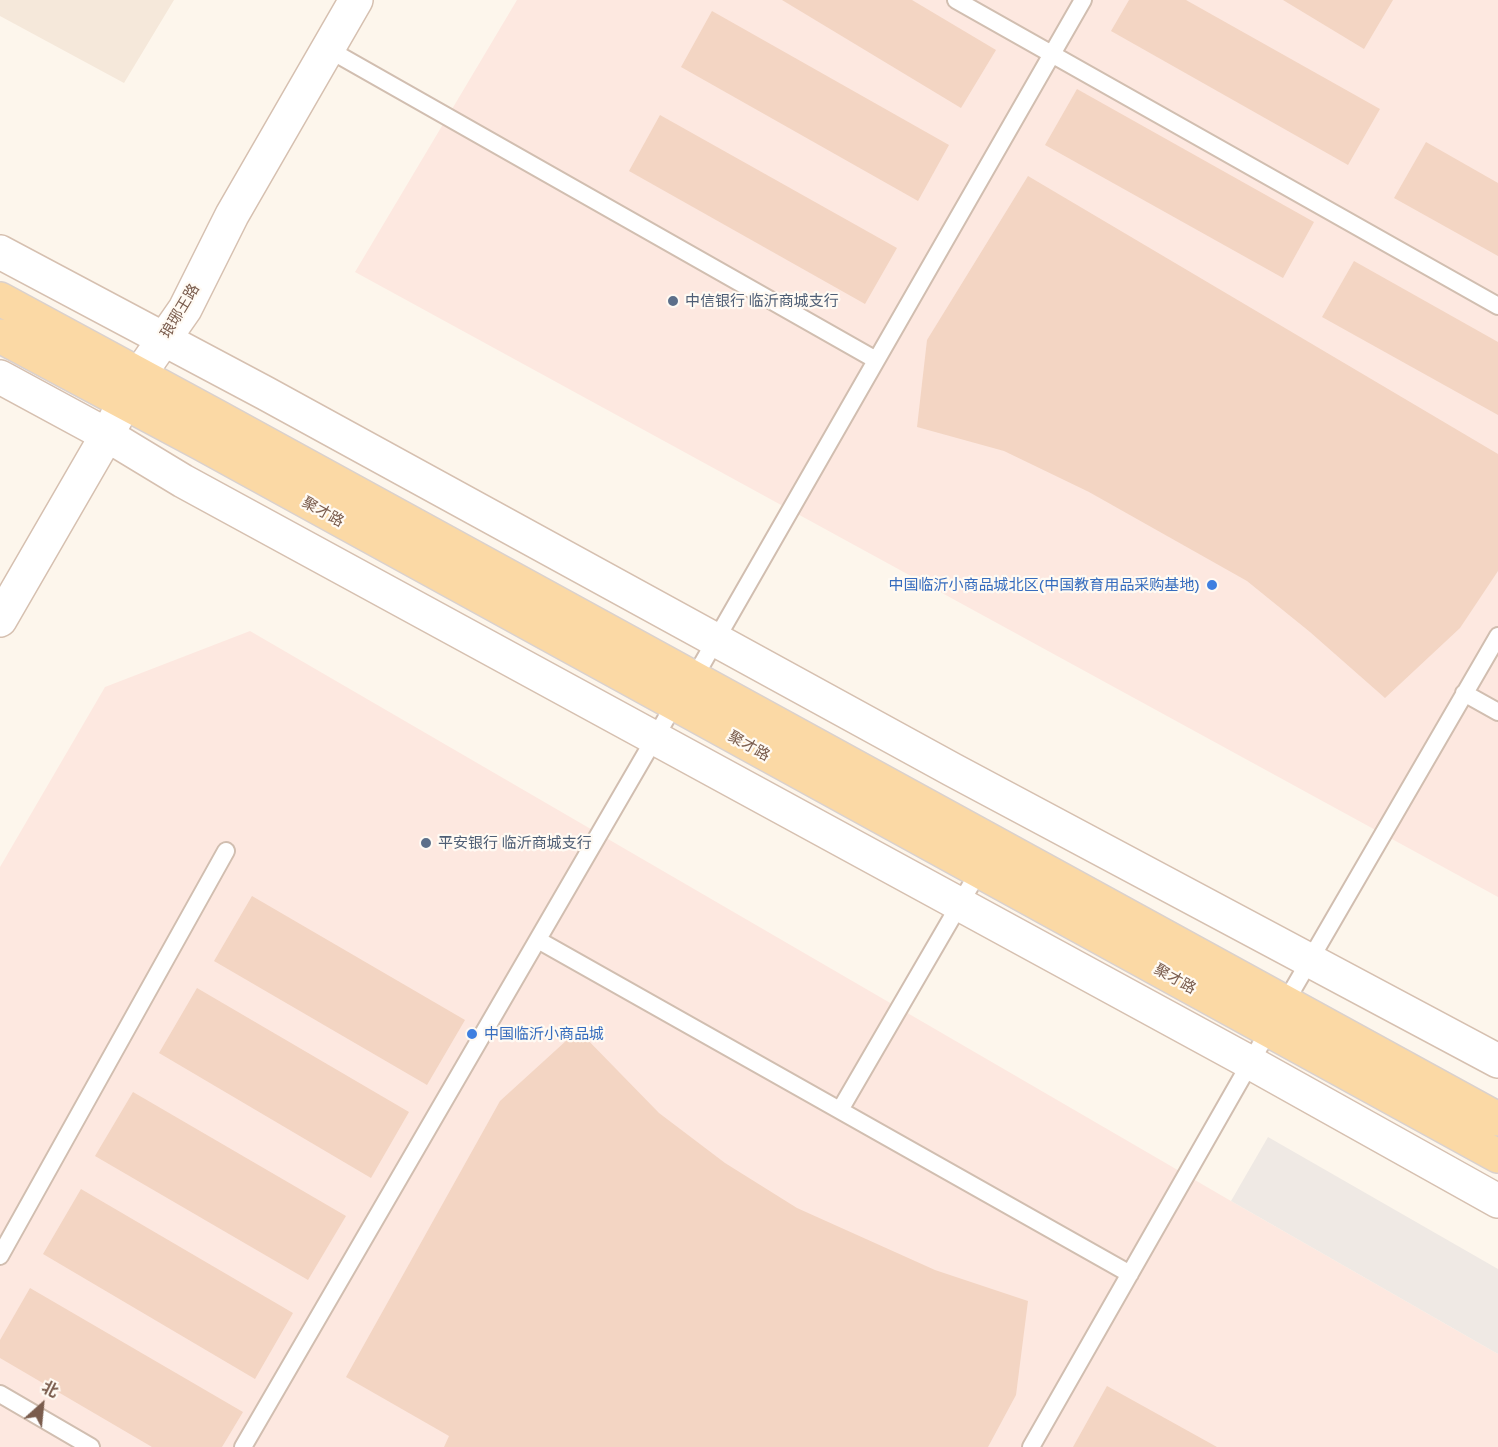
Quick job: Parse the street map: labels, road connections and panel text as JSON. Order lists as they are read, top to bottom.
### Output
{
  "streets": {
    "main road": ["聚才路"],
    "street": ["琅琊王路"]
  },
  "crossings": [
    ["琅琊王路", "聚才路"]
  ],
  "places": [
    "中信银行 临沂商城支行",
    "中国临沂小商品城北区(中国教育用品采购基地)",
    "平安银行 临沂商城支行",
    "中国临沂小商品城"
  ],
  "north": "top right"
}
